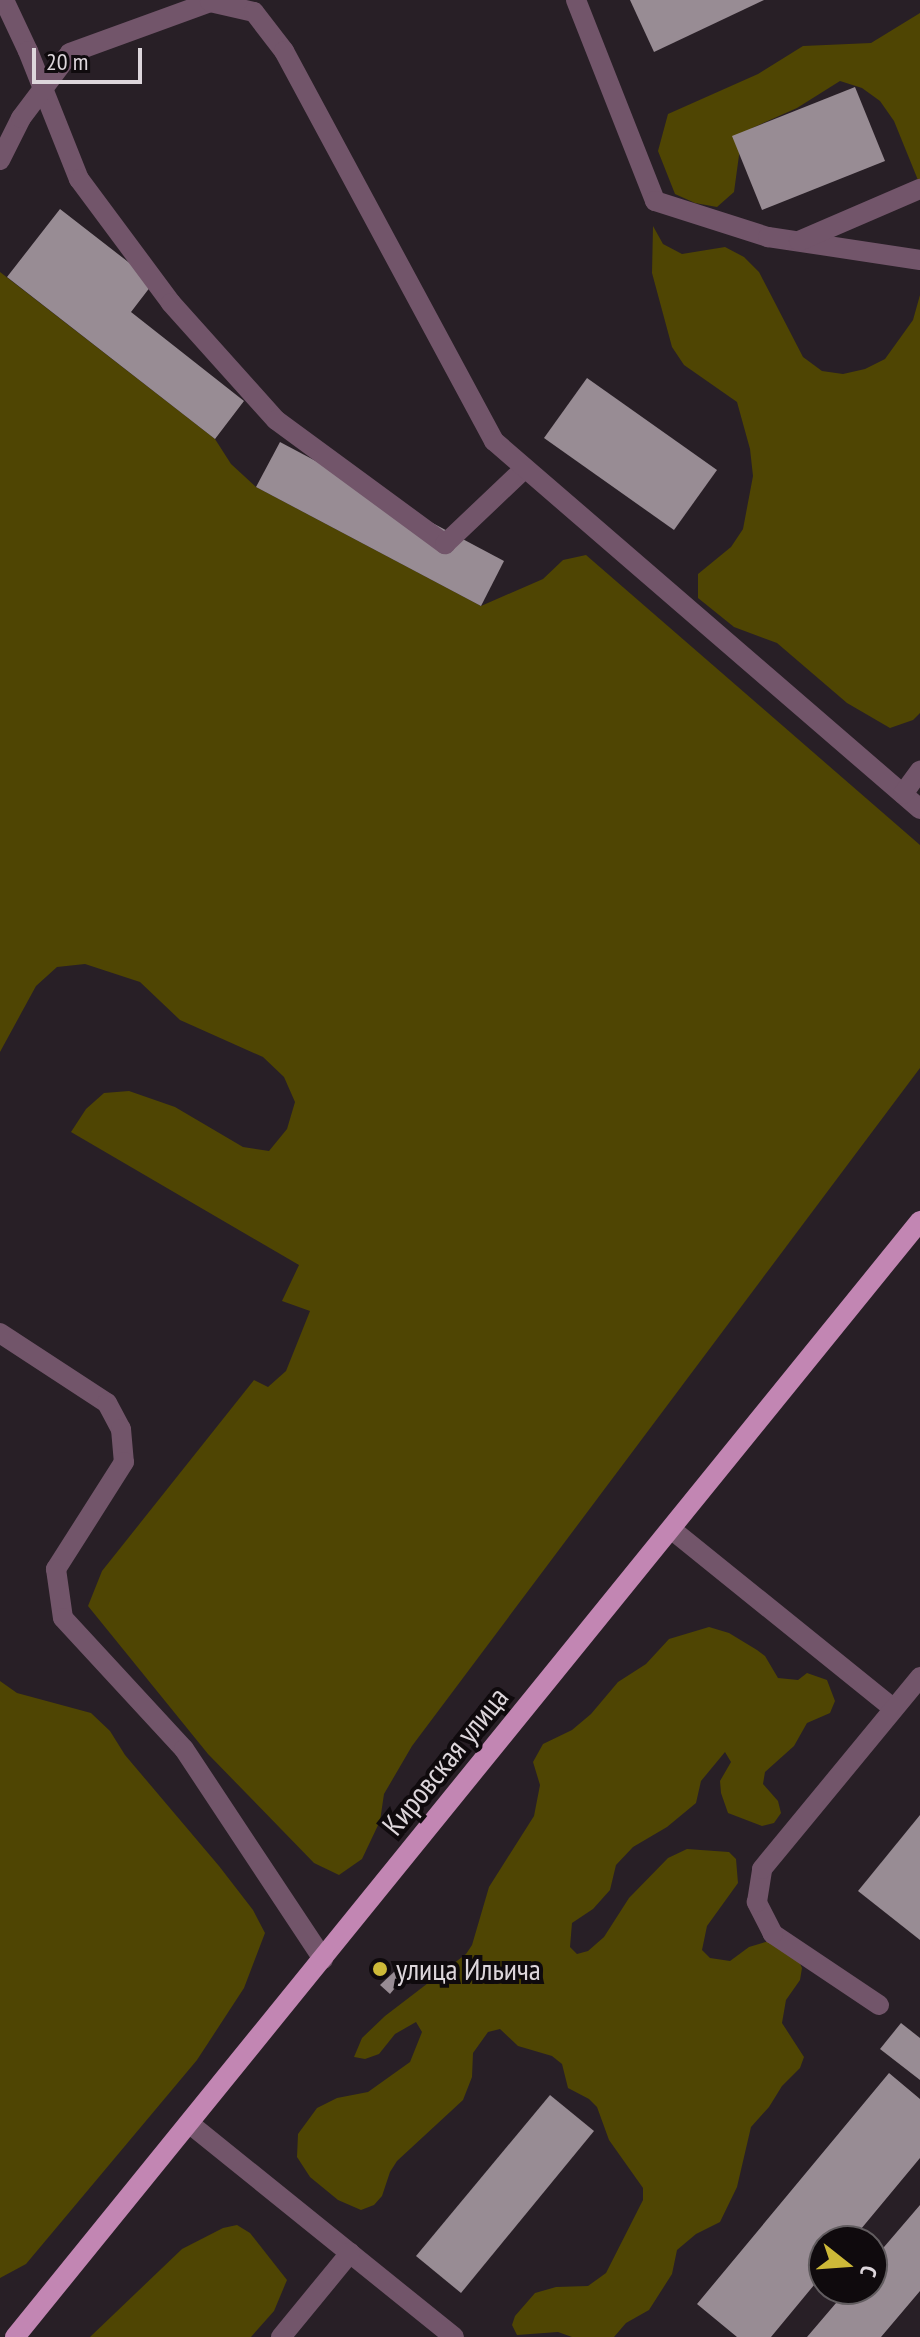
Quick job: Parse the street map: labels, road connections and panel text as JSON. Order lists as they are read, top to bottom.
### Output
{
  "streets": {
    "main road": ["Кировская улица"]
  },
  "places": ["улица Ильича"],
  "scale_bar": "20 m",
  "north": "right"
}
